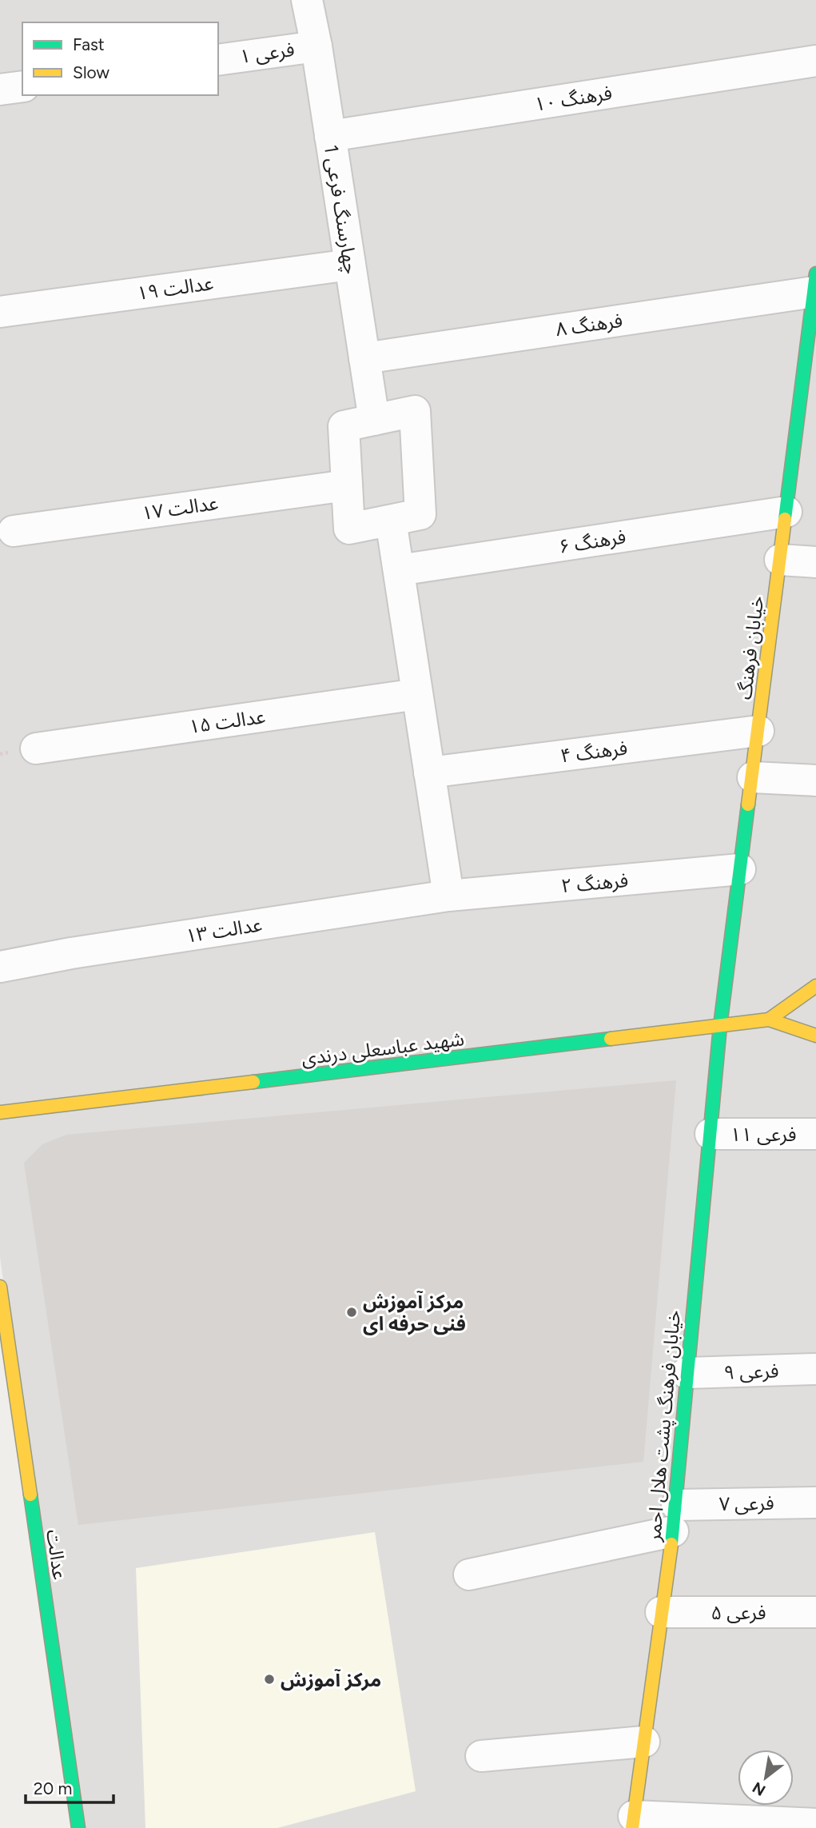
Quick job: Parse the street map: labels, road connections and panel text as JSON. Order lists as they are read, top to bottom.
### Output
{
  "streets": {
    "street": [
      "فرعی ۱",
      "فرهنگ ۱۰",
      "چهارسنگ فرعی 1",
      "عدالت ۱۹",
      "فرهنگ ۸",
      "عدالت ۱۷",
      "فرهنگ ۶",
      "خیابان فرهنگ",
      "عدالت ۱۵",
      "فرهنگ ۴",
      "فرهنگ ۲",
      "عدالت ۱۳",
      "شهید عباسعلی درندی",
      "فرعی ۱۱",
      "فرعی ۹",
      "خیابان فرهنگ پشت هلال احمر",
      "فرعی ۷",
      "عدالت",
      "فرعی ۵"
    ]
  },
  "crossings": [
    ["فرعی ۱", "چهارسنگ فرعی 1"],
    ["فرهنگ ۱۰", "چهارسنگ فرعی 1"],
    ["چهارسنگ فرعی 1", "عدالت ۱۹"],
    ["چهارسنگ فرعی 1", "فرهنگ ۸"],
    ["فرهنگ ۸", "خیابان فرهنگ"],
    ["فرهنگ ۶", "خیابان فرهنگ"],
    ["خیابان فرهنگ", "فرهنگ ۴"],
    ["خیابان فرهنگ", "فرهنگ ۲"],
    ["خیابان فرهنگ", "شهید عباسعلی درندی"],
    ["خیابان فرهنگ", "خیابان فرهنگ پشت هلال احمر"],
    ["فرهنگ ۲", "عدالت ۱۳"],
    ["شهید عباسعلی درندی", "خیابان فرهنگ پشت هلال احمر"],
    ["فرعی ۱۱", "خیابان فرهنگ پشت هلال احمر"],
    ["فرعی ۹", "خیابان فرهنگ پشت هلال احمر"],
    ["خیابان فرهنگ پشت هلال احمر", "فرعی ۷"],
    ["خیابان فرهنگ پشت هلال احمر", "فرعی ۵"]
  ],
  "places": ["مرکز آموزش فنی حرفه ای", "مرکز آموزش"],
  "legend": ["Fast", "Slow"],
  "scale_bar": "20 m",
  "north": "bottom left"
}
